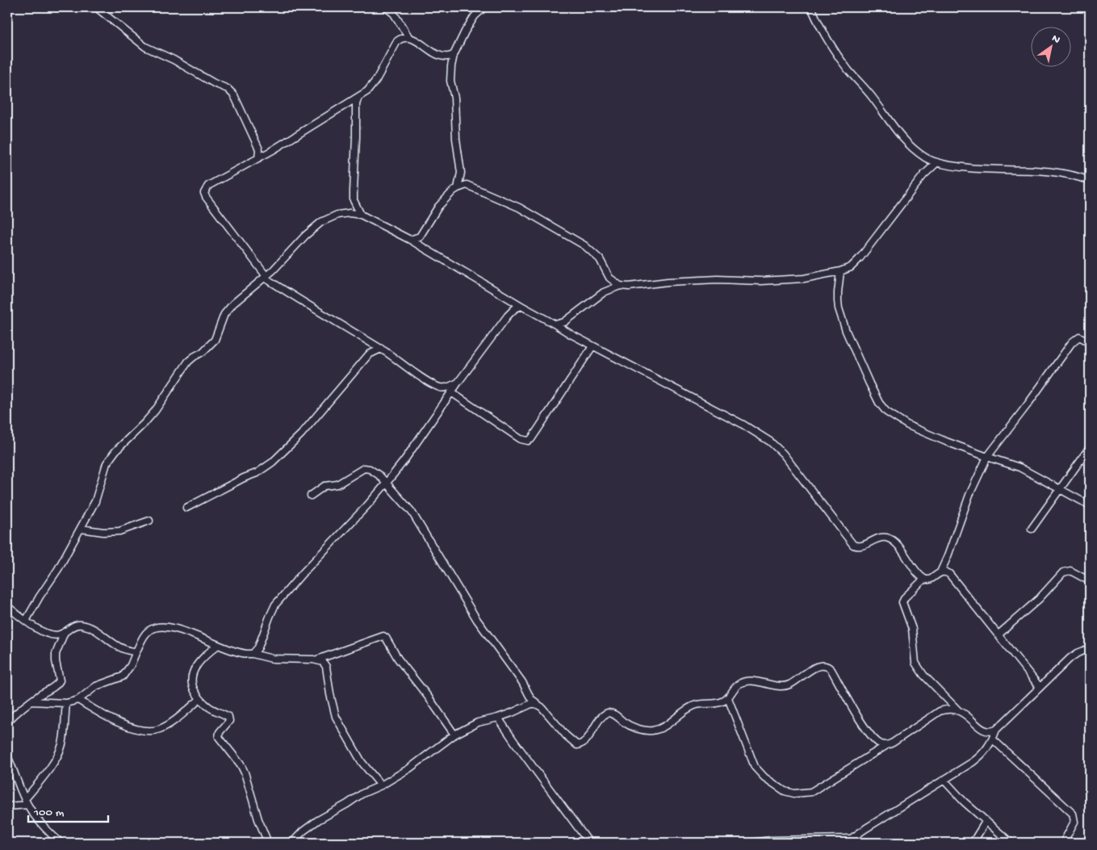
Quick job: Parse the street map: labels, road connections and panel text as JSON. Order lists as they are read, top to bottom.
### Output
{
  "scale_bar": "100 m",
  "north": "top right"
}
